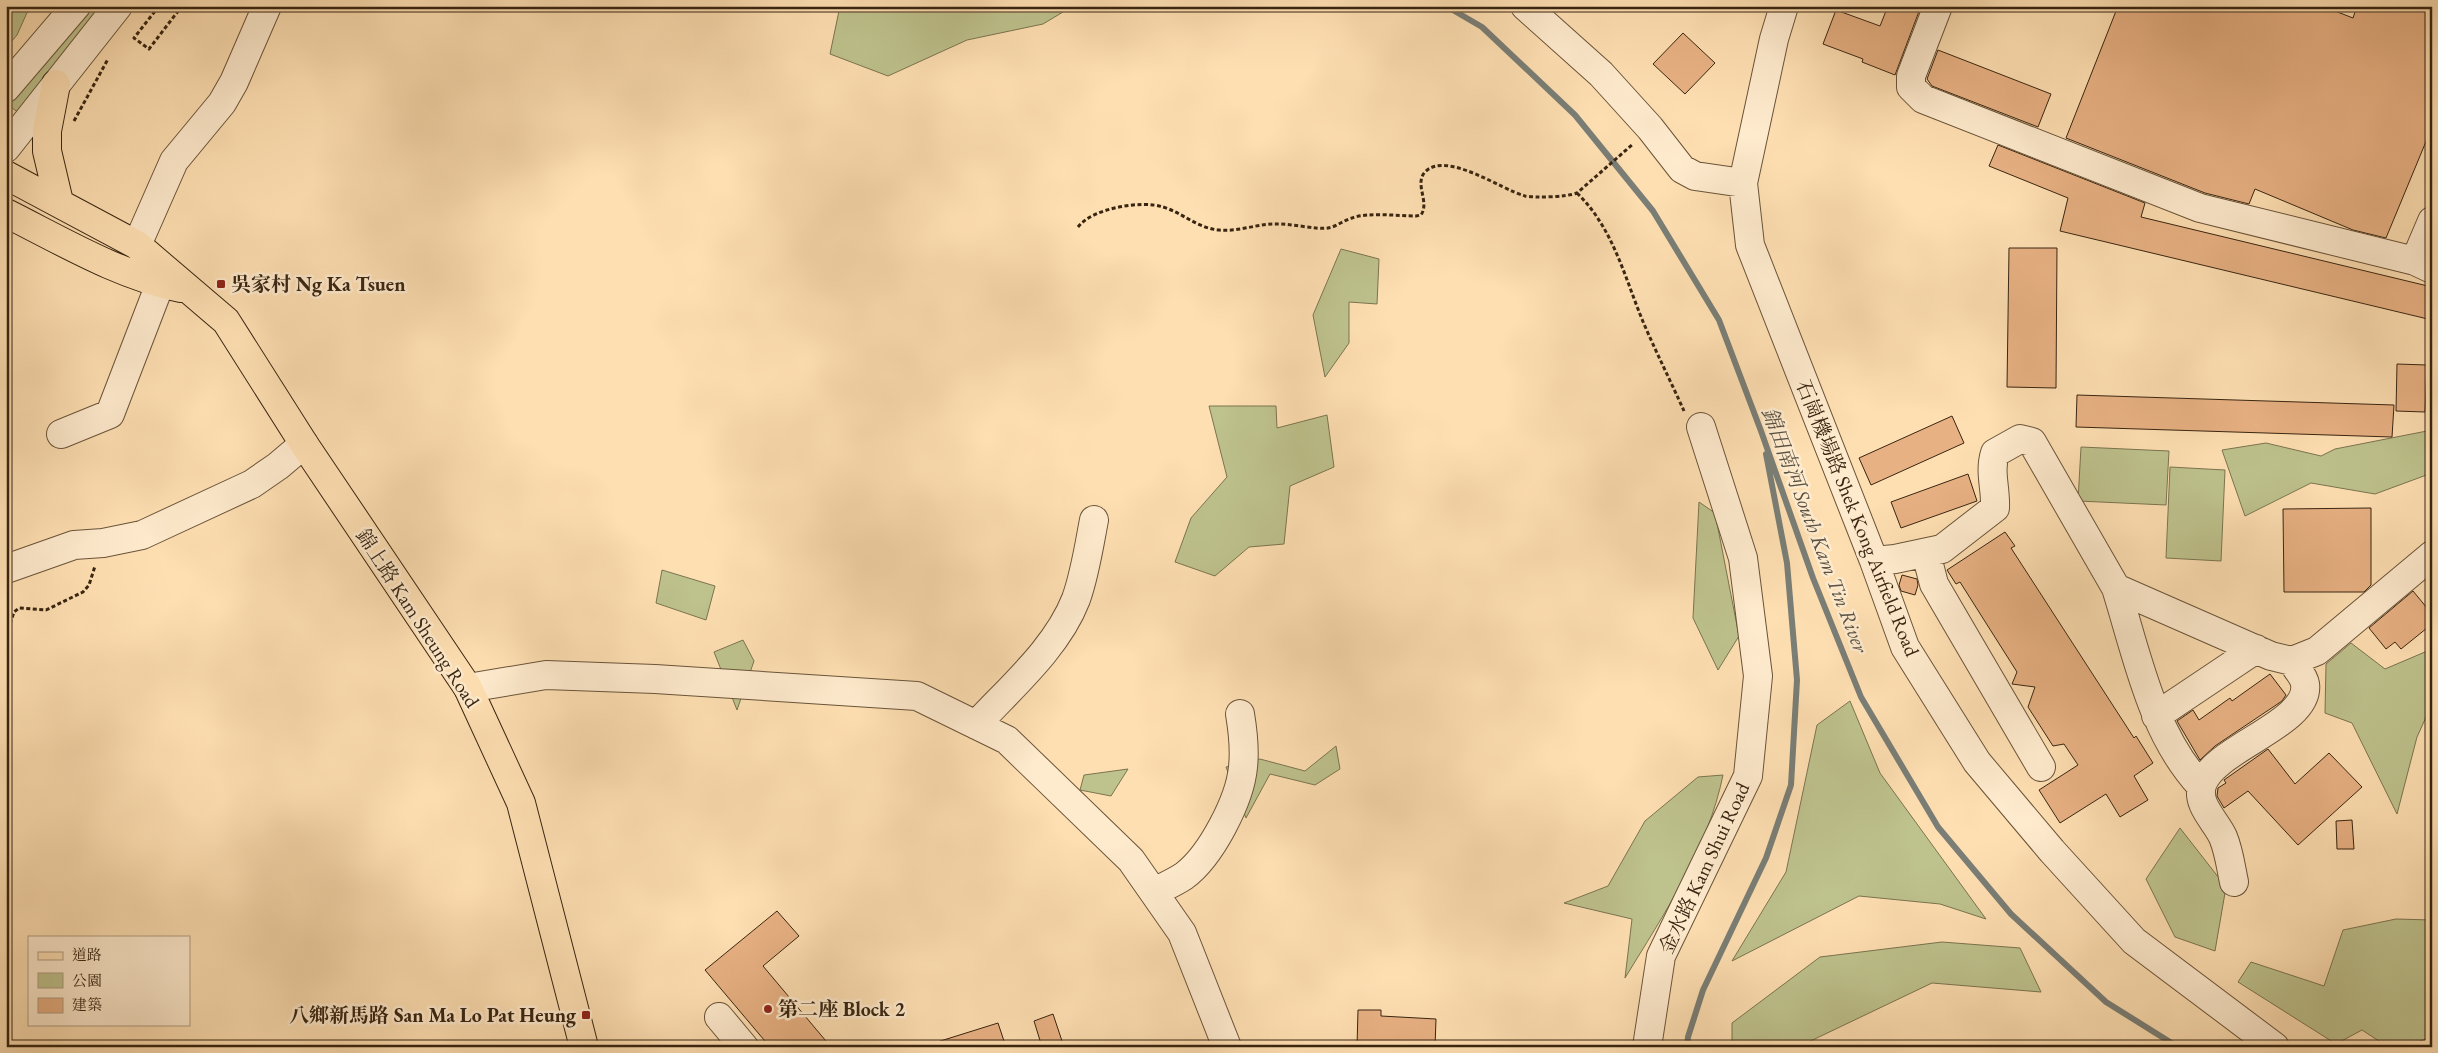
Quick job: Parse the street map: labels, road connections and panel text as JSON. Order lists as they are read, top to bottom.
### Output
{
  "streets": {
    "main road": ["錦上路 Kam Sheung Road"],
    "street": ["石崗機場路 Shek Kong Airfield Road", "金水路 Kam Shui Road"]
  },
  "water": ["錦田南河 South Kam Tin River"],
  "places": {
    "transit": ["吳家村 Ng Ka Tsuen", "八鄉新馬路 San Ma Lo Pat Heung"],
    "other": ["第二座 Block 2"]
  },
  "legend": ["道路", "公園", "建築"]
}
